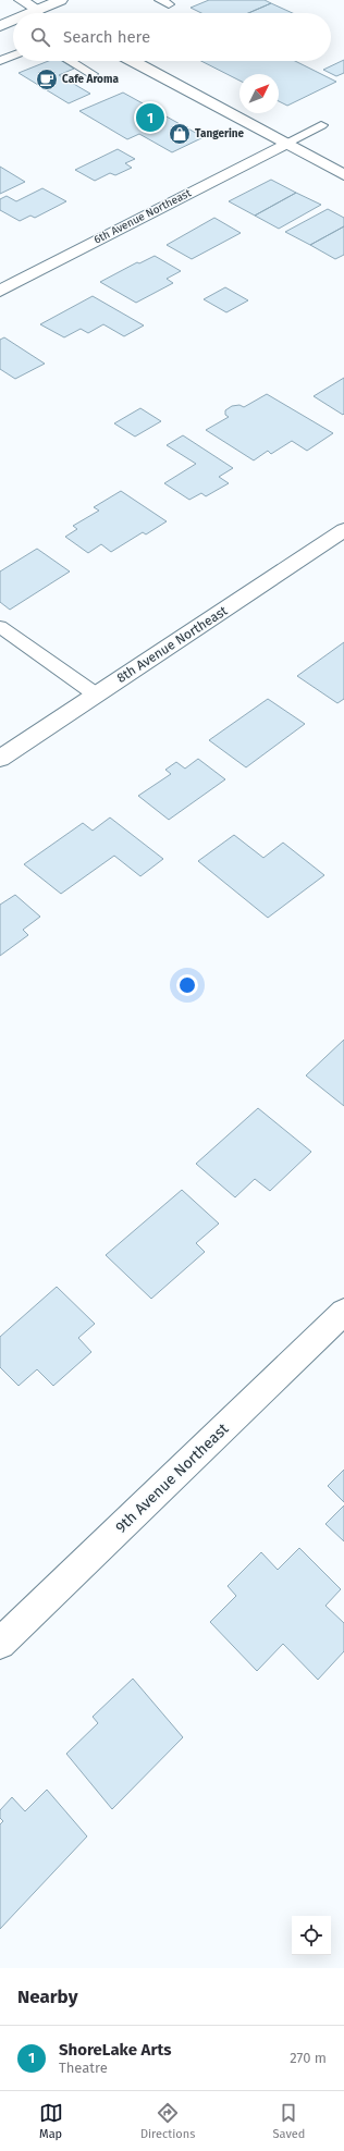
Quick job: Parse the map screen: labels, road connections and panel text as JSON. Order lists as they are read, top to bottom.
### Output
{
  "streets": {
    "street": ["6th Avenue Northeast", "8th Avenue Northeast", "9th Avenue Northeast"]
  },
  "places": {
    "cafe": ["Cafe Aroma"],
    "shop": ["Tangerine"]
  },
  "north": "top right",
  "page": {
    "search": "Search here",
    "pins": "1",
    "heading": "Nearby",
    "list": [
      {
        "mark": "1",
        "name": "ShoreLake Arts",
        "note": "Theatre",
        "value": "270 m"
      }
    ],
    "nav": ["Map", "Directions", "Saved"]
  }
}
